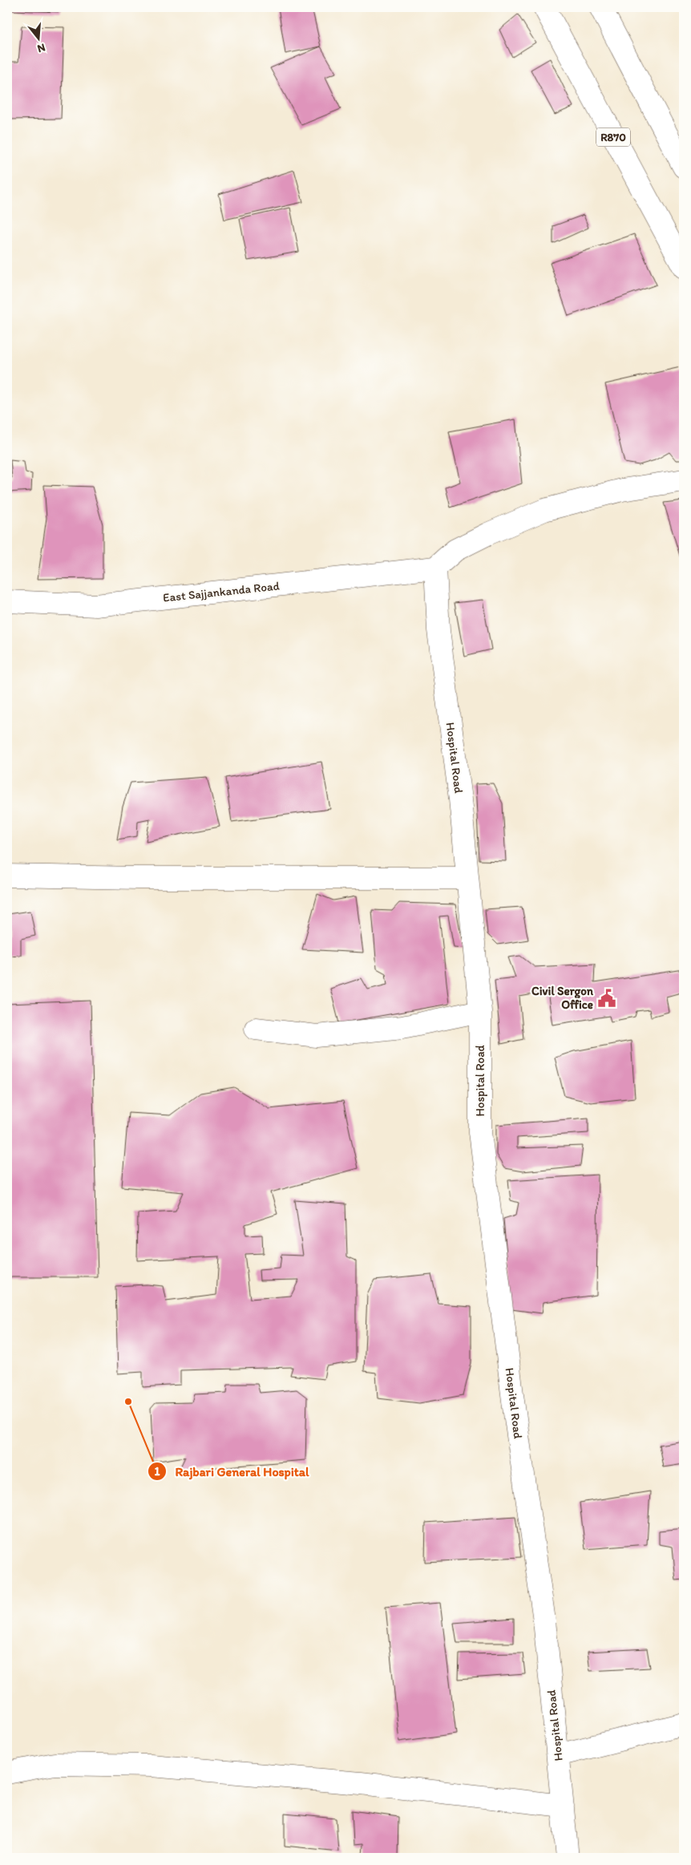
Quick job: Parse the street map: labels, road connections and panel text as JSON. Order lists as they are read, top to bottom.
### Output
{
  "streets": {
    "street": ["R870", "East Sajjankanda Road", "Hospital Road"]
  },
  "crossings": [
    ["East Sajjankanda Road", "Hospital Road"]
  ],
  "places": {
    "public building": ["Civil Sergon Office"],
    "other": ["Rajbari General Hospital"]
  },
  "north": "bottom"
}
